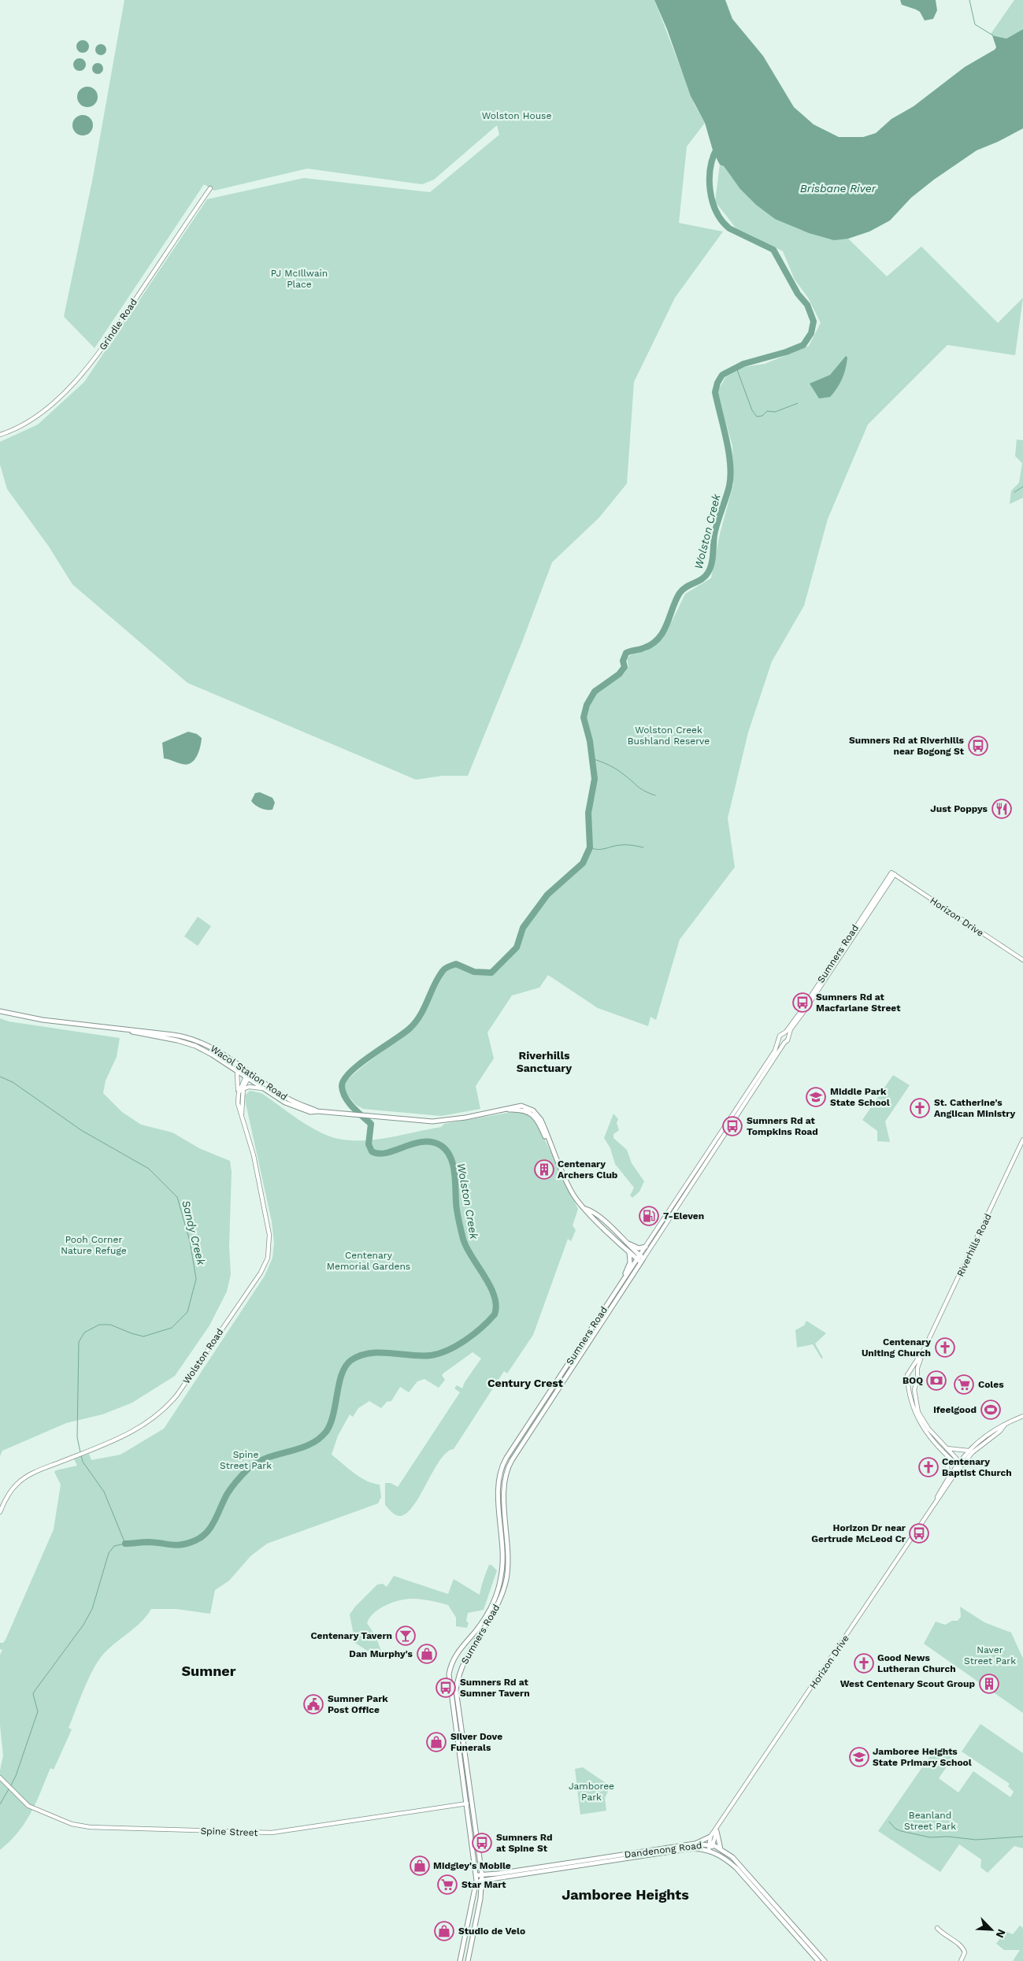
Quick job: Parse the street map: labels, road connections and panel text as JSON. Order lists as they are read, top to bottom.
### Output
{
  "streets": {
    "main road": [
      "Sumners Road",
      "Wacol Station Road",
      "Spine Street",
      "Dandenong Road"
    ],
    "street": [
      "Grindle Road",
      "Horizon Drive",
      "Riverhills Road",
      "Wolston Road"
    ]
  },
  "crossings": [
    ["Horizon Drive", "Sumners Road"],
    ["Horizon Drive", "Dandenong Road"],
    ["Sumners Road", "Wacol Station Road"],
    ["Sumners Road", "Spine Street"],
    ["Sumners Road", "Dandenong Road"],
    ["Wacol Station Road", "Wolston Road"]
  ],
  "districts": [
    "Riverhills Sanctuary",
    "Century Crest",
    "Sumner",
    "Jamboree Heights"
  ],
  "water": ["Brisbane River", "Wolston Creek", "Sandy Creek"],
  "parks": [
    "Wolston House",
    "PJ McIllwain Place",
    "Wolston Creek Bushland Reserve",
    "Pooh Corner Nature Refuge",
    "Centenary Memorial Gardens",
    "Spine Street Park",
    "Naver Street Park",
    "Jamboree Park",
    "Beanland Street Park"
  ],
  "places": {
    "bus stop": [
      "Sumners Rd at Riverhills near Bogong St",
      "Sumners Rd at Macfarlane Street",
      "Sumners Rd at Tompkins Road",
      "Horizon Dr near Gertrude McLeod Cr",
      "Sumners Rd at Sumner Tavern",
      "Sumners Rd at Spine St"
    ],
    "restaurant": ["Just Poppys"],
    "school or university": ["Middle Park State School", "Jamboree Heights State Primary School"],
    "church": [
      "St. Catherine's Anglican Ministry",
      "Centenary Uniting Church",
      "Centenary Baptist Church",
      "Good News Lutheran Church"
    ],
    "building": ["Centenary Archers Club", "West Centenary Scout Group"],
    "fuel station": ["7-Eleven"],
    "bank": ["BOQ"],
    "supermarket": ["Coles", "Star Mart"],
    "sports": ["ifeelgood"],
    "bar": ["Centenary Tavern"],
    "shop": [
      "Dan Murphy's",
      "Silver Dove Funerals",
      "Midgley's Mobile",
      "Studio de Velo"
    ],
    "public building": ["Sumner Park Post Office"]
  },
  "north": "bottom right"
}
